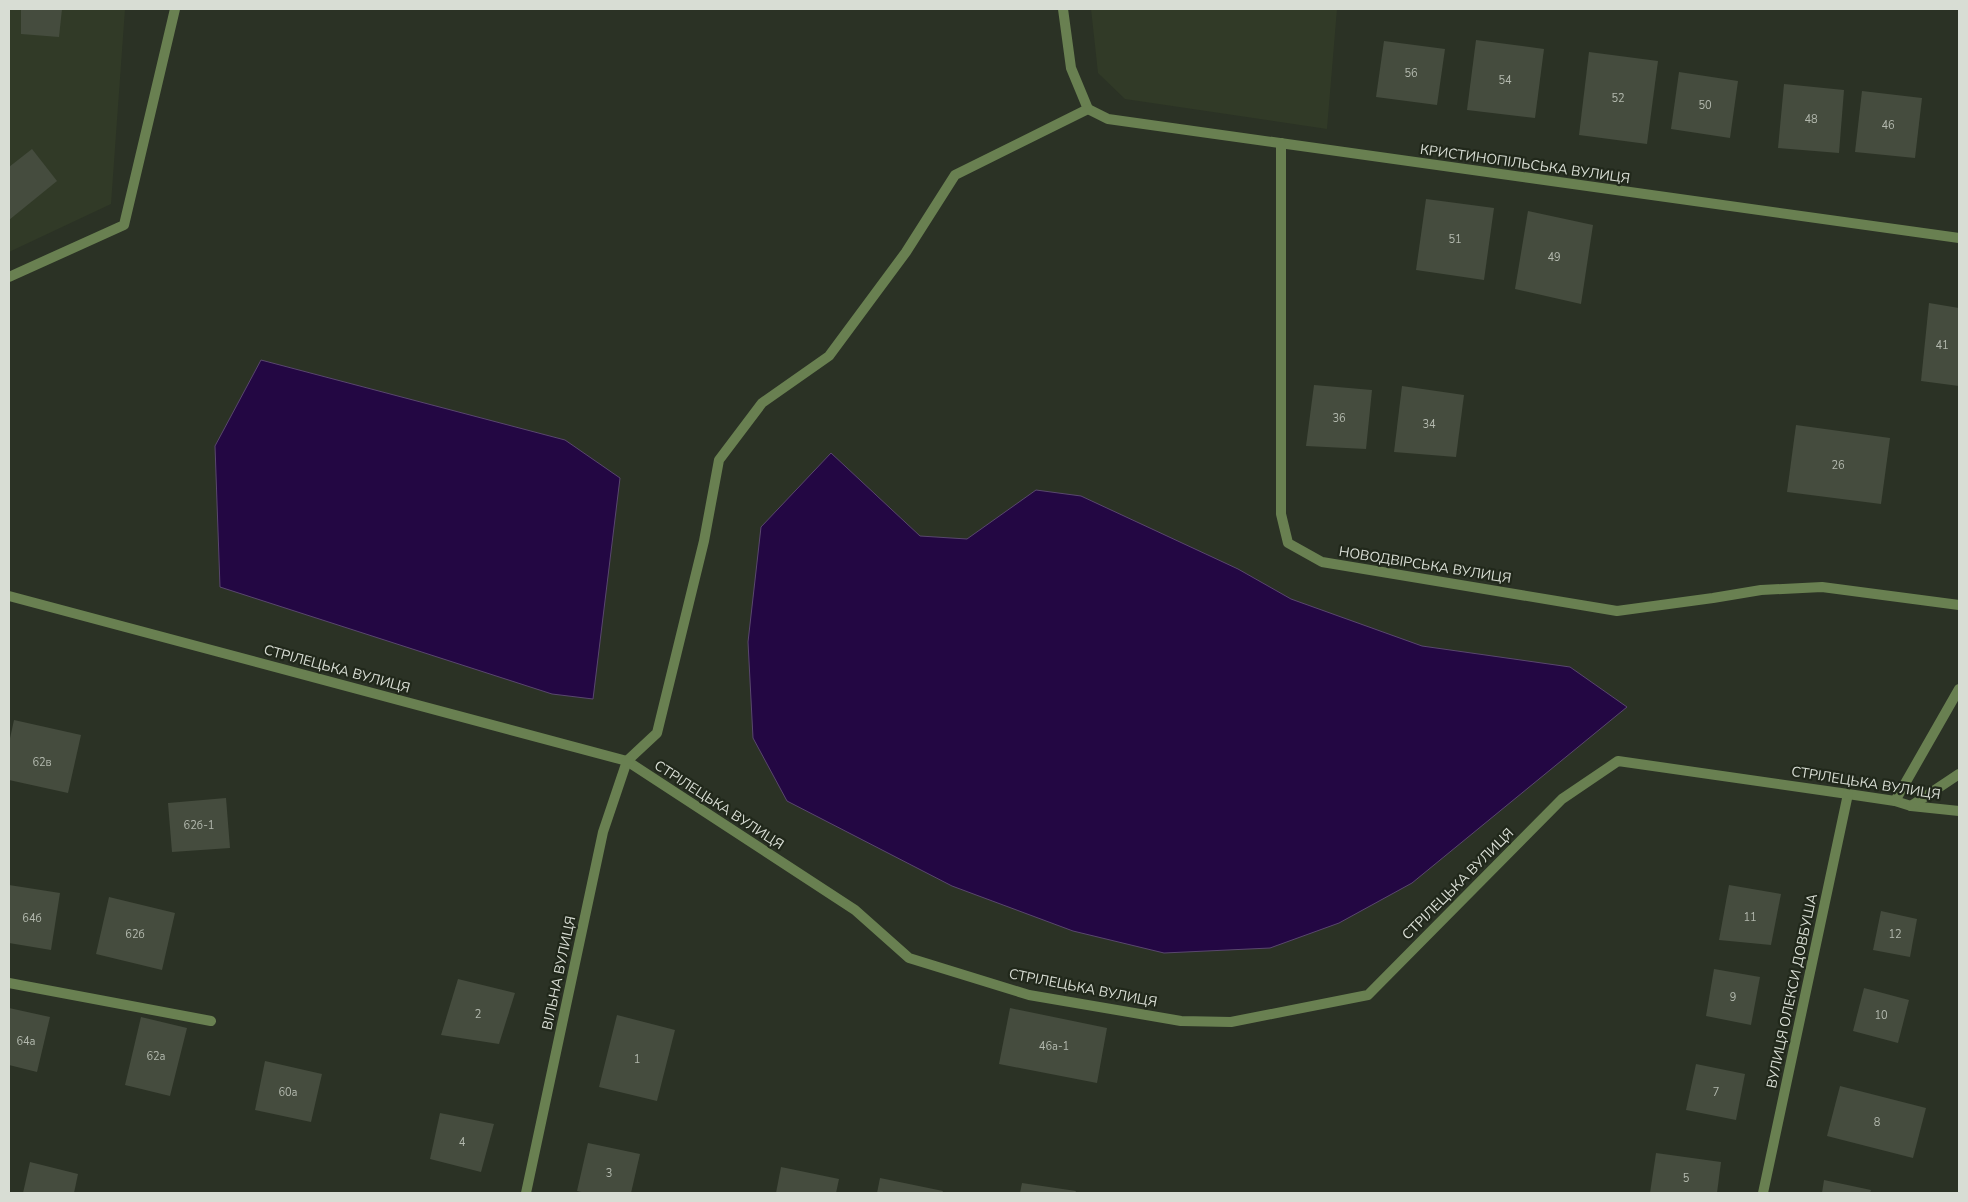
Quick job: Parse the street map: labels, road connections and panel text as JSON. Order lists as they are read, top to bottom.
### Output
{
  "streets": {
    "street": [
      "КРИСТИНОПІЛЬСЬКА ВУЛИЦЯ",
      "НОВОДВІРСЬКА ВУЛИЦЯ",
      "СТРІЛЕЦЬКА ВУЛИЦЯ",
      "ВІЛЬНА ВУЛИЦЯ",
      "ВУЛИЦЯ ОЛЕКСИ ДОВБУША"
    ]
  },
  "crossings": [
    ["КРИСТИНОПІЛЬСЬКА ВУЛИЦЯ", "НОВОДВІРСЬКА ВУЛИЦЯ"],
    ["СТРІЛЕЦЬКА ВУЛИЦЯ", "ВІЛЬНА ВУЛИЦЯ"],
    ["СТРІЛЕЦЬКА ВУЛИЦЯ", "ВУЛИЦЯ ОЛЕКСИ ДОВБУША"]
  ],
  "house_numbers": [
    "56",
    "54",
    "52",
    "50",
    "48",
    "46",
    "51",
    "49",
    "41",
    "36",
    "34",
    "26",
    "62в",
    "62б-1",
    "11",
    "64б",
    "62б",
    "12",
    "9",
    "2",
    "10",
    "64а",
    "46а-1",
    "62а",
    "1",
    "60а",
    "7",
    "8",
    "4",
    "3",
    "5"
  ]
}
